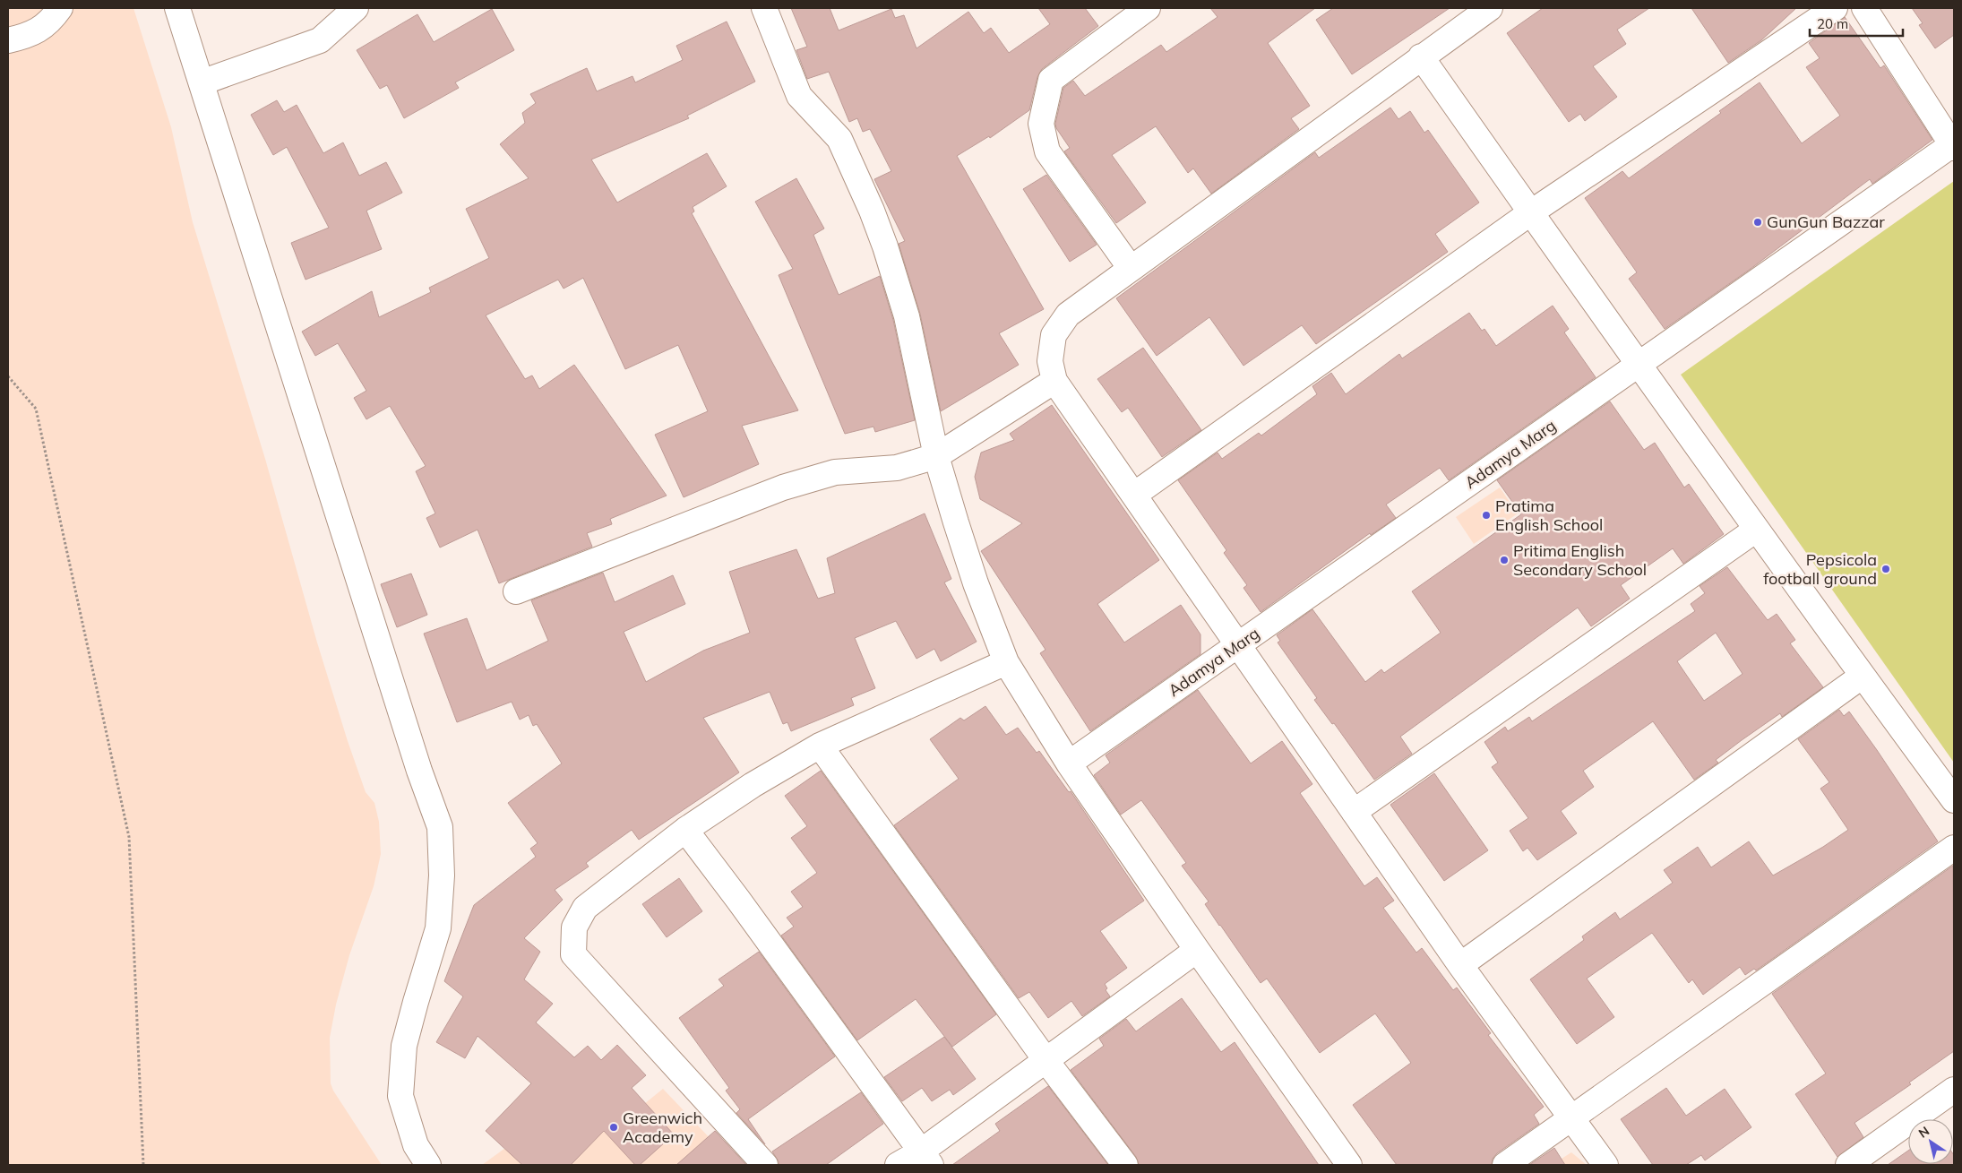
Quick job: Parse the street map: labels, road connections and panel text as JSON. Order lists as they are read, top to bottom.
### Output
{
  "streets": {
    "street": ["Adamya Marg"]
  },
  "places": [
    "GunGun Bazzar",
    "Pratima English School",
    "Pritima English Secondary School",
    "Pepsicola football ground",
    "Greenwich Academy"
  ],
  "scale_bar": "20 m",
  "north": "top left"
}
